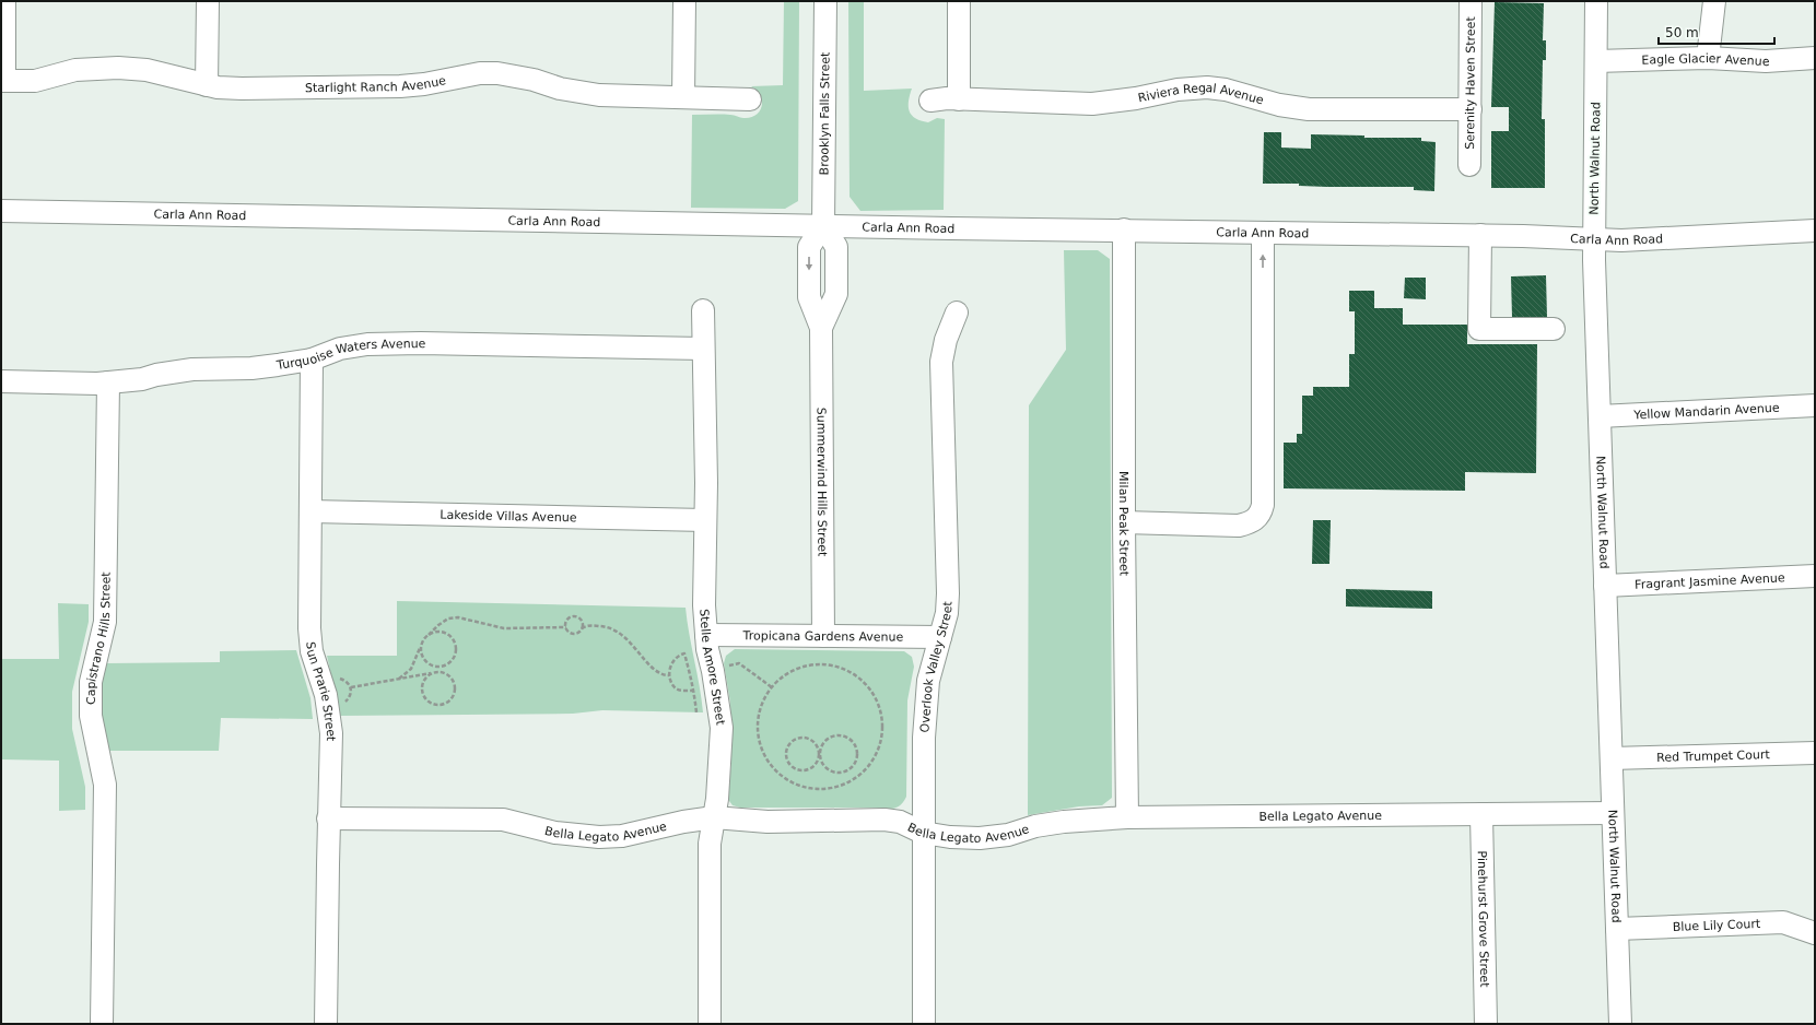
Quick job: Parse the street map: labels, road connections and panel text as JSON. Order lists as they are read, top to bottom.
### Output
{
  "streets": {
    "street": [
      "Eagle Glacier Avenue",
      "Starlight Ranch Avenue",
      "Serenity Haven Street",
      "Riviera Regal Avenue",
      "Brooklyn Falls Street",
      "North Walnut Road",
      "Carla Ann Road",
      "Turquoise Waters Avenue",
      "Yellow Mandarin Avenue",
      "Summerwind Hills Street",
      "Lakeside Villas Avenue",
      "Milan Peak Street",
      "Fragrant Jasmine Avenue",
      "Tropicana Gardens Avenue",
      "Capistrano Hills Street",
      "Overlook Valley Street",
      "Stelle Amore Street",
      "Sun Prarie Street",
      "Red Trumpet Court",
      "Bella Legato Avenue",
      "Pinehurst Grove Street",
      "Blue Lily Court"
    ]
  },
  "crossings": [
    ["Eagle Glacier Avenue", "North Walnut Road"],
    ["Serenity Haven Street", "Riviera Regal Avenue"],
    ["Brooklyn Falls Street", "Carla Ann Road"],
    ["Brooklyn Falls Street", "Summerwind Hills Street"],
    ["North Walnut Road", "Carla Ann Road"],
    ["North Walnut Road", "Yellow Mandarin Avenue"],
    ["North Walnut Road", "Fragrant Jasmine Avenue"],
    ["North Walnut Road", "Red Trumpet Court"],
    ["North Walnut Road", "Bella Legato Avenue"],
    ["North Walnut Road", "Blue Lily Court"],
    ["Carla Ann Road", "Summerwind Hills Street"],
    ["Carla Ann Road", "Milan Peak Street"],
    ["Turquoise Waters Avenue", "Capistrano Hills Street"],
    ["Turquoise Waters Avenue", "Stelle Amore Street"],
    ["Turquoise Waters Avenue", "Sun Prarie Street"],
    ["Summerwind Hills Street", "Tropicana Gardens Avenue"],
    ["Lakeside Villas Avenue", "Stelle Amore Street"],
    ["Lakeside Villas Avenue", "Sun Prarie Street"],
    ["Milan Peak Street", "Bella Legato Avenue"],
    ["Tropicana Gardens Avenue", "Overlook Valley Street"],
    ["Tropicana Gardens Avenue", "Stelle Amore Street"],
    ["Overlook Valley Street", "Bella Legato Avenue"],
    ["Stelle Amore Street", "Bella Legato Avenue"],
    ["Sun Prarie Street", "Bella Legato Avenue"],
    ["Bella Legato Avenue", "Pinehurst Grove Street"]
  ],
  "scale_bar": "50 m"
}
